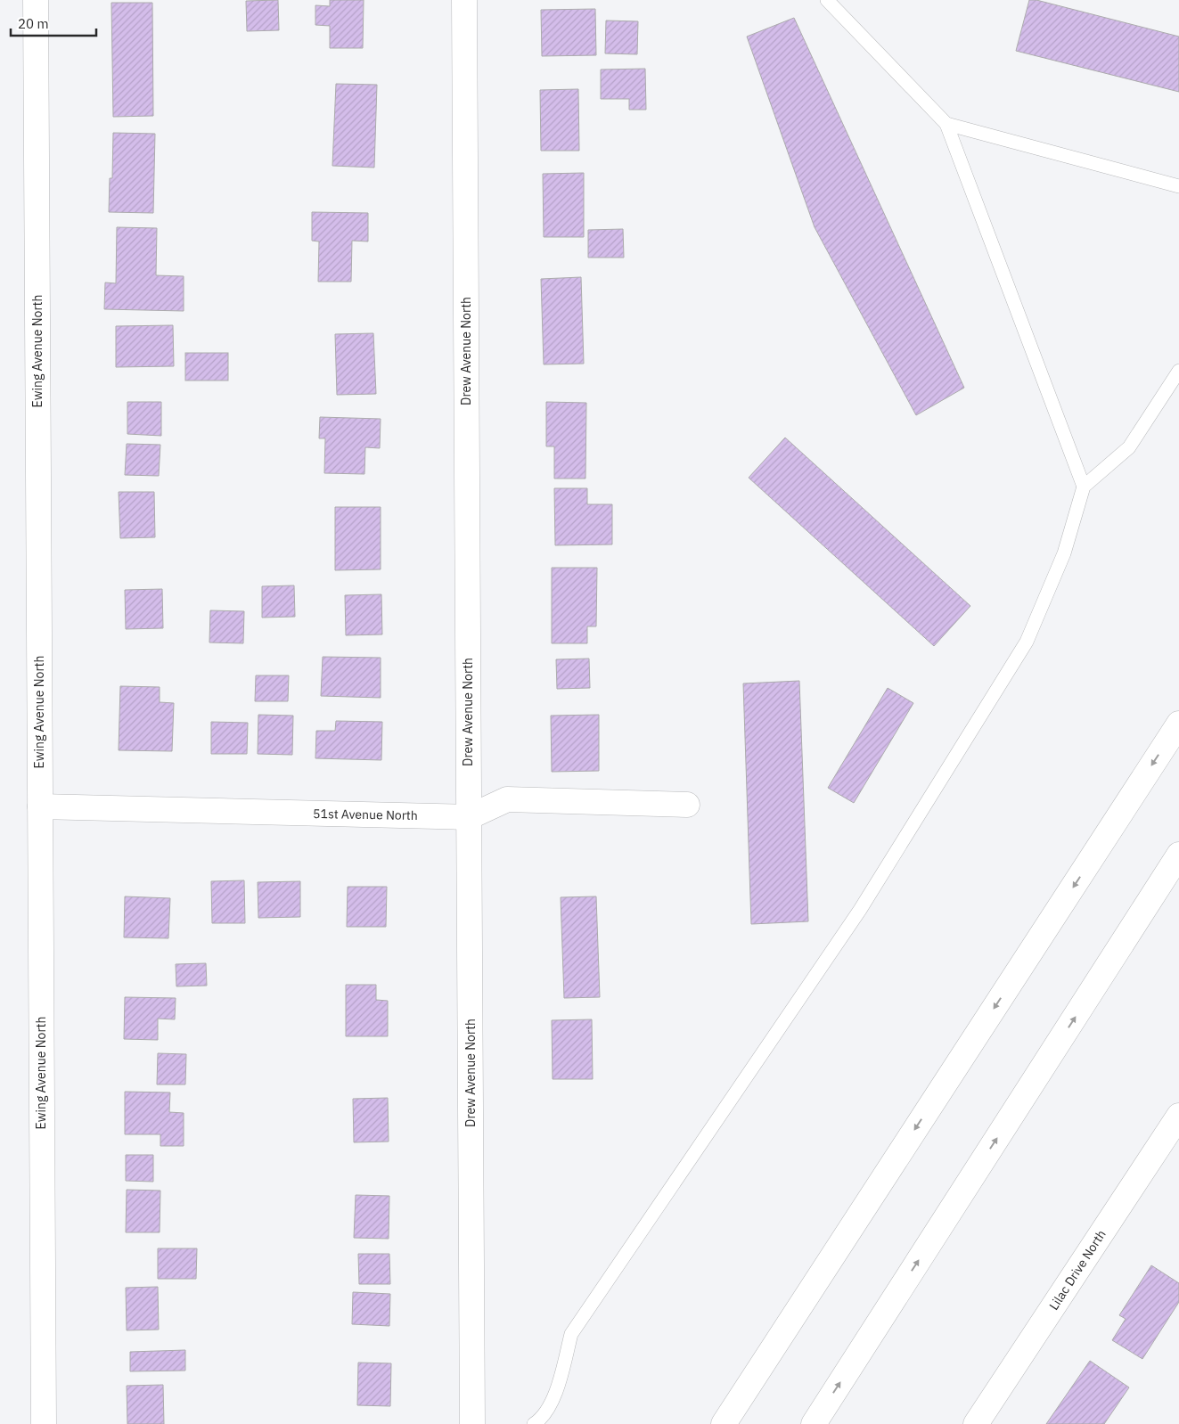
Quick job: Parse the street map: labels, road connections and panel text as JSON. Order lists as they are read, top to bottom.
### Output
{
  "streets": {
    "main road": [
      "Ewing Avenue North",
      "Drew Avenue North",
      "51st Avenue North",
      "Lilac Drive North"
    ]
  },
  "crossings": [
    ["Ewing Avenue North", "51st Avenue North"],
    ["Drew Avenue North", "51st Avenue North"]
  ],
  "scale_bar": "20 m"
}
